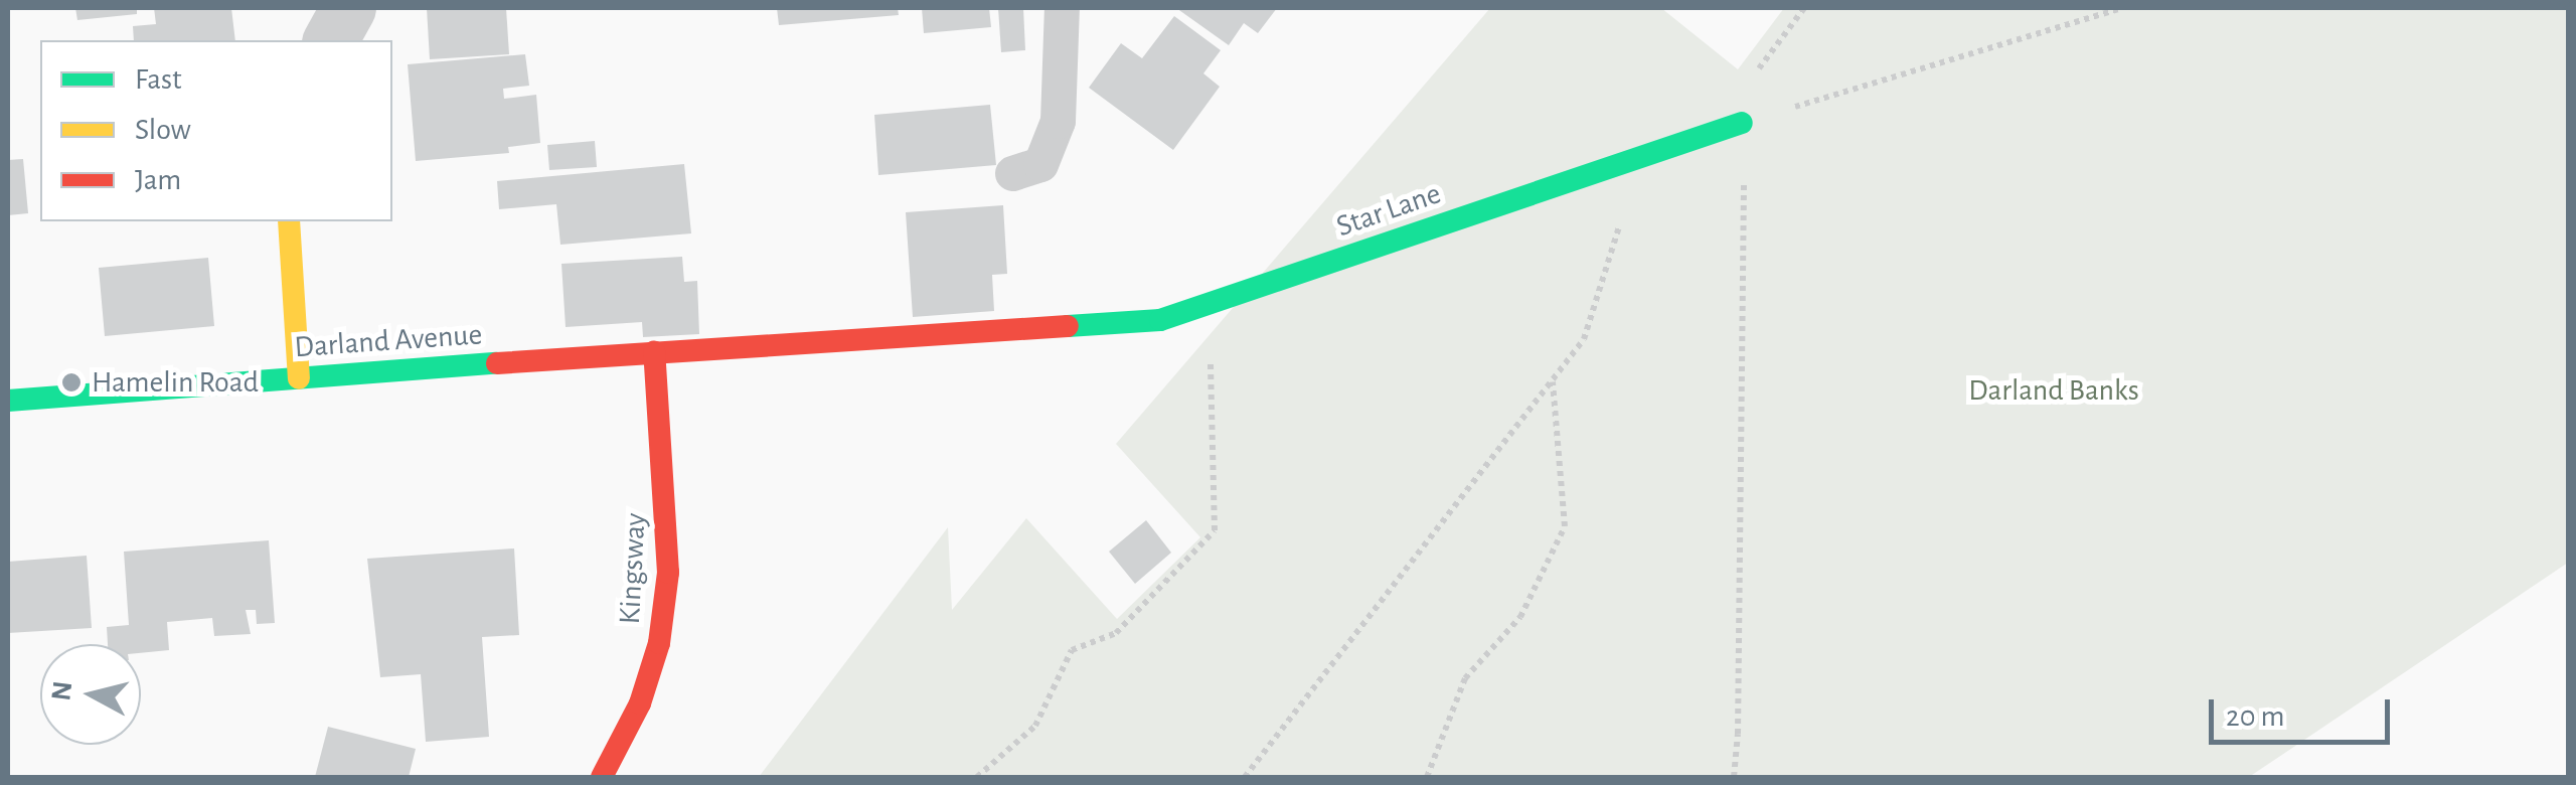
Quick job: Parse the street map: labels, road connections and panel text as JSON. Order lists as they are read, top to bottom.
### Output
{
  "streets": {
    "street": ["Star Lane", "Darland Avenue", "Kingsway"]
  },
  "crossings": [
    ["Star Lane", "Darland Avenue"],
    ["Star Lane", "Kingsway"],
    ["Darland Avenue", "Kingsway"]
  ],
  "parks": ["Darland Banks"],
  "places": ["Hamelin Road"],
  "legend": ["Fast", "Slow", "Jam"],
  "scale_bar": "20 m",
  "north": "left"
}
